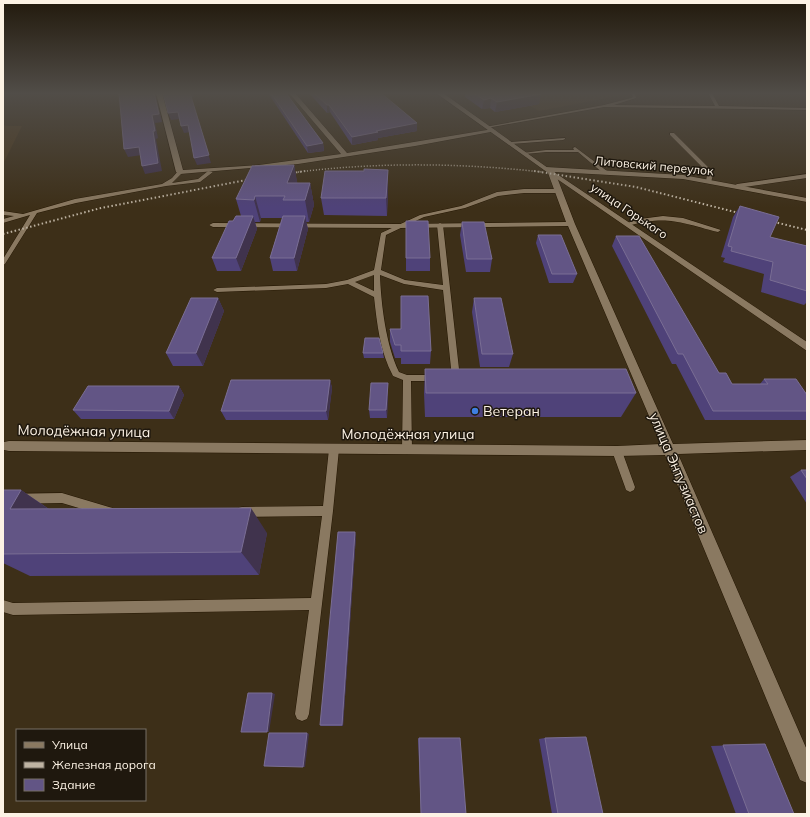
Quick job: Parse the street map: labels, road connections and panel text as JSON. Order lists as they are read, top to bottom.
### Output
{
  "streets": {
    "street": [
      "Литовский переулок",
      "улица Горького",
      "Молодёжная улица",
      "улица Энтузиастов"
    ]
  },
  "crossings": [
    ["Литовский переулок", "улица Горького"],
    ["Литовский переулок", "улица Энтузиастов"],
    ["улица Горького", "улица Энтузиастов"],
    ["Молодёжная улица", "улица Энтузиастов"]
  ],
  "places": ["Ветеран"],
  "legend": ["Улица", "Железная дорога", "Здание"]
}
